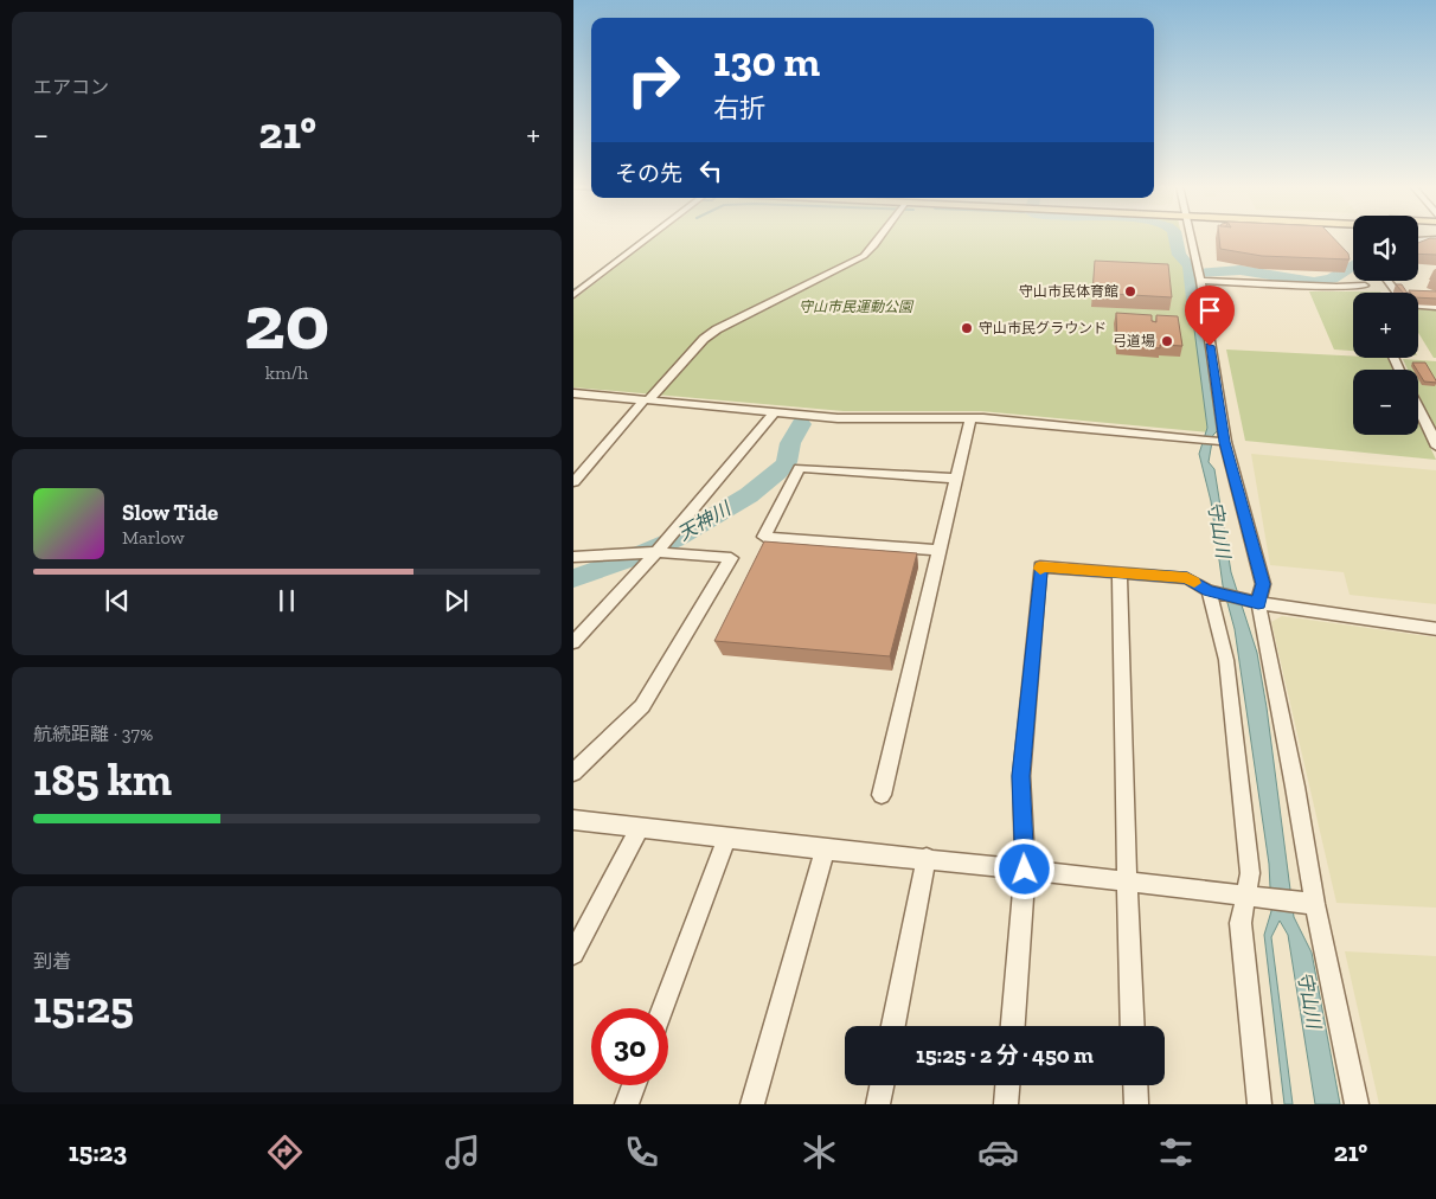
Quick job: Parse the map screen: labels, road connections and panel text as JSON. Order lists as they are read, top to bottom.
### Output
{
  "water": ["天神川", "守山川"],
  "parks": ["守山市民運動公園"],
  "places": ["守山市民体育館", "守山市民グラウンド", "弓道場"],
  "page": {
    "tile": [
      "エアコン",
      ["20", "km/h"],
      ["航続距離 · 37%", "185 km"],
      ["到着", "15:25"]
    ],
    "turn": ["130 m", "右折"],
    "heat": ["−", "21°", "+"],
    "then": "その先",
    "map_buttons": ["+", "−"],
    "song": ["Slow Tide", "Marlow"],
    "limit": "30",
    "trip": "15:25 · 2 分 · 450 m",
    "tabs": ["15:23", "21°"]
  }
}
